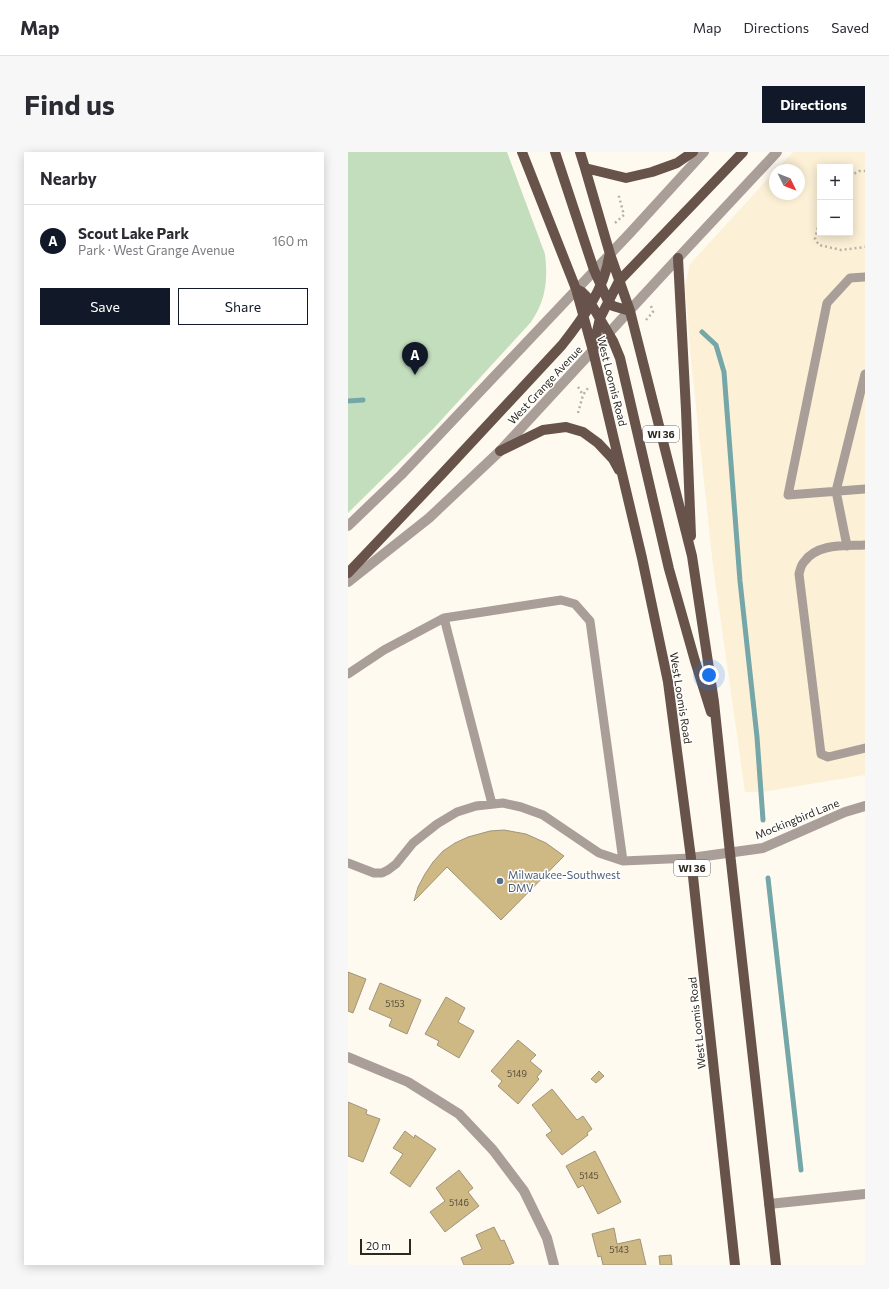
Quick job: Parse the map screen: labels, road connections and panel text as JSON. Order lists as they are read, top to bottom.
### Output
{
  "streets": {
    "main road": ["West Loomis Road", "WI 36"],
    "street": ["West Grange Avenue", "Mockingbird Lane"]
  },
  "crossings": [
    ["West Loomis Road", "West Grange Avenue"],
    ["West Loomis Road", "Mockingbird Lane"],
    ["West Grange Avenue", "WI 36"],
    ["WI 36", "Mockingbird Lane"]
  ],
  "places": ["Milwaukee-Southwest DMV"],
  "house_numbers": [
    "5153",
    "5149",
    "5145",
    "5146",
    "5143"
  ],
  "scale_bar": "20 m",
  "north": "bottom right",
  "page": {
    "header": "Map",
    "nav": ["Map", "Directions", "Saved"],
    "buttons": [
      "Directions",
      ["Save", "Share"]
    ],
    "title": "Find us",
    "heading": "Nearby",
    "map_buttons": ["+", "−"],
    "list": [
      {
        "mark": "A",
        "name": "Scout Lake Park",
        "note": "Park · West Grange Avenue",
        "value": "160 m"
      }
    ],
    "pins": "A",
    "scale": "20 m"
  }
}
